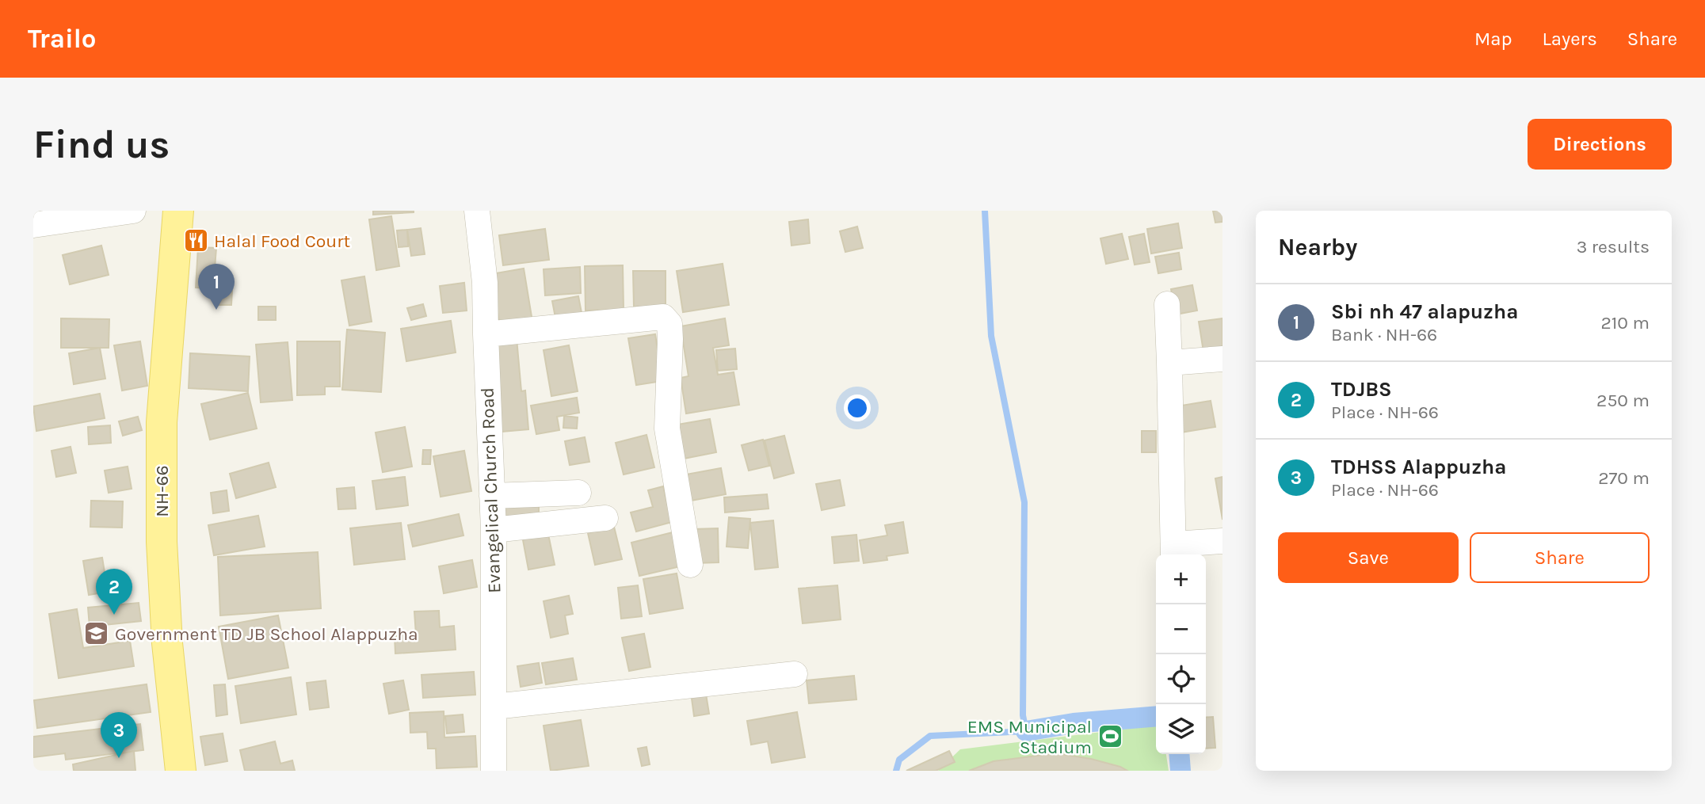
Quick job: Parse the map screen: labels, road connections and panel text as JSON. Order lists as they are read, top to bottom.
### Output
{
  "streets": {
    "main road": ["NH-66"],
    "street": ["Evangelical Church Road"]
  },
  "places": {
    "restaurant": ["Halal Food Court"],
    "school or university": ["Government TD JB School Alappuzha"],
    "sports": ["EMS Municipal Stadium"]
  },
  "page": {
    "header": "Trailo",
    "nav": ["Map", "Layers", "Share"],
    "buttons": [
      "Directions",
      ["Save", "Share"]
    ],
    "title": "Find us",
    "heading": ["Nearby", "3 results"],
    "pins": ["1", "2", "3"],
    "list": [
      {
        "mark": "1",
        "name": "Sbi nh 47 alapuzha",
        "note": "Bank · NH-66",
        "value": "210 m"
      },
      {
        "mark": "2",
        "name": "TDJBS",
        "note": "Place · NH-66",
        "value": "250 m"
      },
      {
        "mark": "3",
        "name": "TDHSS Alappuzha",
        "note": "Place · NH-66",
        "value": "270 m"
      }
    ],
    "map_buttons": ["+", "−"]
  }
}
